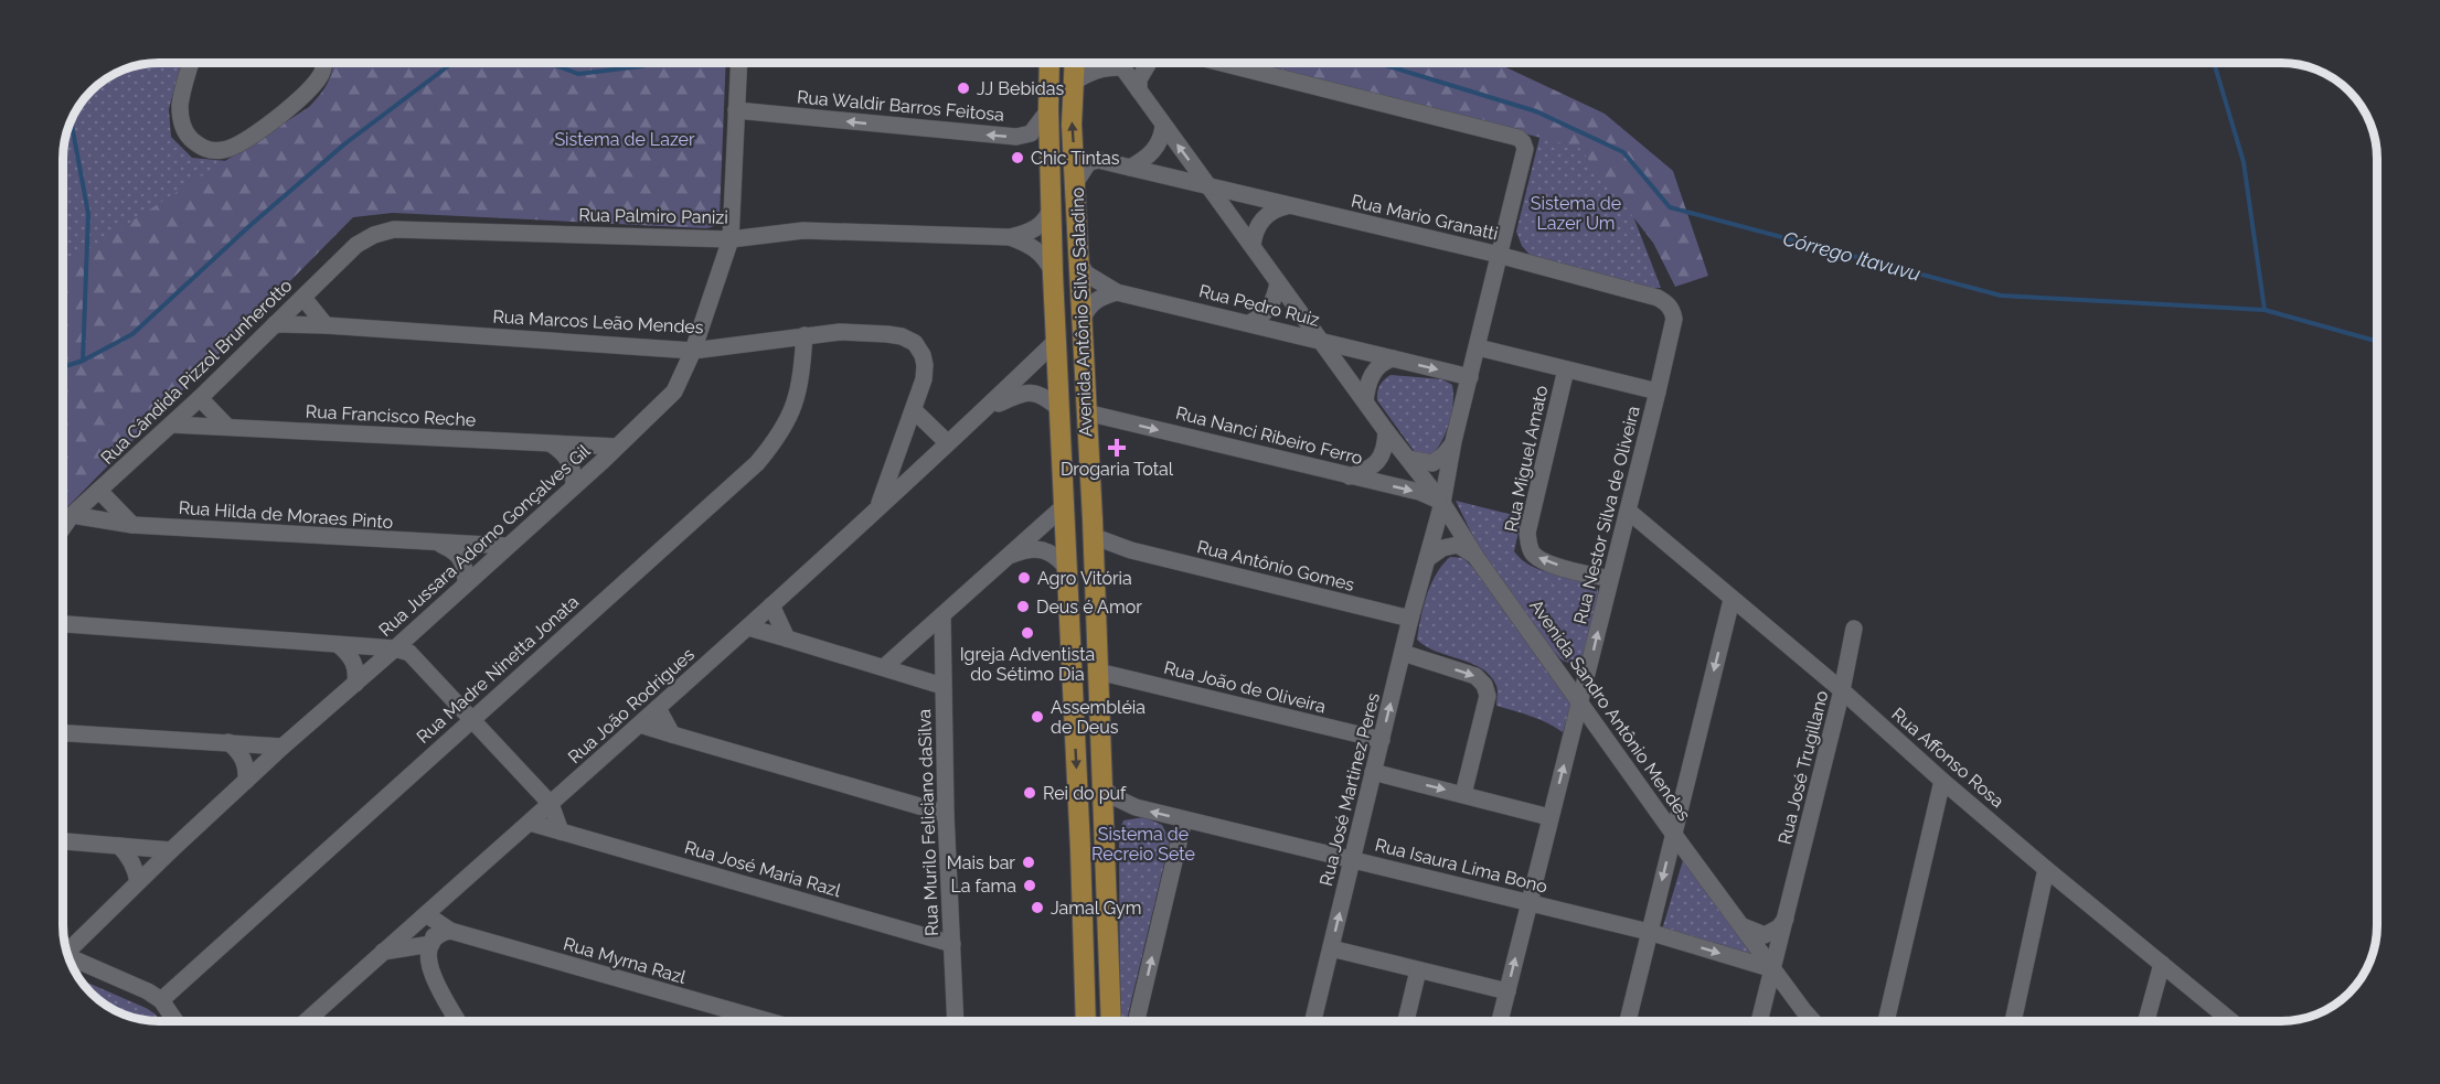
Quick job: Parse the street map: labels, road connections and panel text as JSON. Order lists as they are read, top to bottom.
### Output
{
  "streets": {
    "main road": ["Avenida Antônio Silva Saladino"],
    "street": [
      "Rua Waldir Barros Feitosa",
      "Rua Palmiro Panizi",
      "Rua Mario Granatti",
      "Rua Pedro Ruiz",
      "Rua Marcos Leão Mendes",
      "Rua Cândida Pizzol Brunherotto",
      "Rua Francisco Reche",
      "Rua Nanci Ribeiro Ferro",
      "Rua Miguel Amato",
      "Rua Hilda de Moraes Pinto",
      "Rua Nestor Silva de Oliveira",
      "Rua Jussara Adorno Gonçalves Gil",
      "Rua Antônio Gomes",
      "Rua Madre Ninetta Jonata",
      "Rua João de Oliveira",
      "Rua João Rodrigues",
      "Avenida Sandro Antônio Mendes",
      "Rua Affonso Rosa",
      "Rua José Trugillano",
      "Rua José Martinez Peres",
      "Rua Murilo Feliciano daSilva",
      "Rua Isaura Lima Bono",
      "Rua José Maria Razl",
      "Rua Myrna Razl"
    ]
  },
  "crossings": [
    ["Rua Waldir Barros Feitosa", "Avenida Antônio Silva Saladino"],
    ["Rua Waldir Barros Feitosa", "Rua Jussara Adorno Gonçalves Gil"],
    ["Rua Palmiro Panizi", "Avenida Antônio Silva Saladino"],
    ["Rua Palmiro Panizi", "Rua Cândida Pizzol Brunherotto"],
    ["Rua Palmiro Panizi", "Rua Jussara Adorno Gonçalves Gil"],
    ["Rua Mario Granatti", "Avenida Antônio Silva Saladino"],
    ["Rua Mario Granatti", "Rua Nestor Silva de Oliveira"],
    ["Rua Mario Granatti", "Avenida Sandro Antônio Mendes"],
    ["Rua Mario Granatti", "Rua José Martinez Peres"],
    ["Rua Pedro Ruiz", "Avenida Antônio Silva Saladino"],
    ["Rua Pedro Ruiz", "Avenida Sandro Antônio Mendes"],
    ["Rua Pedro Ruiz", "Rua José Martinez Peres"],
    ["Avenida Antônio Silva Saladino", "Rua Nanci Ribeiro Ferro"],
    ["Avenida Antônio Silva Saladino", "Rua Antônio Gomes"],
    ["Avenida Antônio Silva Saladino", "Rua João de Oliveira"],
    ["Avenida Antônio Silva Saladino", "Rua João Rodrigues"],
    ["Avenida Antônio Silva Saladino", "Avenida Sandro Antônio Mendes"],
    ["Avenida Antônio Silva Saladino", "Rua Isaura Lima Bono"],
    ["Rua Marcos Leão Mendes", "Rua Cândida Pizzol Brunherotto"],
    ["Rua Marcos Leão Mendes", "Rua Jussara Adorno Gonçalves Gil"],
    ["Rua Marcos Leão Mendes", "Rua Madre Ninetta Jonata"],
    ["Rua Marcos Leão Mendes", "Rua João Rodrigues"],
    ["Rua Cândida Pizzol Brunherotto", "Rua Francisco Reche"],
    ["Rua Cândida Pizzol Brunherotto", "Rua Hilda de Moraes Pinto"],
    ["Rua Francisco Reche", "Rua Jussara Adorno Gonçalves Gil"],
    ["Rua Nanci Ribeiro Ferro", "Avenida Sandro Antônio Mendes"],
    ["Rua Nanci Ribeiro Ferro", "Rua José Martinez Peres"],
    ["Rua Miguel Amato", "Rua Nestor Silva de Oliveira"],
    ["Rua Hilda de Moraes Pinto", "Rua Jussara Adorno Gonçalves Gil"],
    ["Rua Nestor Silva de Oliveira", "Avenida Sandro Antônio Mendes"],
    ["Rua Nestor Silva de Oliveira", "Rua Affonso Rosa"],
    ["Rua Nestor Silva de Oliveira", "Rua Isaura Lima Bono"],
    ["Rua Antônio Gomes", "Rua José Martinez Peres"],
    ["Rua João de Oliveira", "Rua José Martinez Peres"],
    ["Rua João Rodrigues", "Rua José Maria Razl"],
    ["Rua João Rodrigues", "Rua Myrna Razl"],
    ["Avenida Sandro Antônio Mendes", "Rua José Trugillano"],
    ["Avenida Sandro Antônio Mendes", "Rua José Martinez Peres"],
    ["Avenida Sandro Antônio Mendes", "Rua Isaura Lima Bono"],
    ["Rua Affonso Rosa", "Rua José Trugillano"],
    ["Rua José Trugillano", "Rua Isaura Lima Bono"],
    ["Rua José Martinez Peres", "Rua Isaura Lima Bono"],
    ["Rua Murilo Feliciano daSilva", "Rua José Maria Razl"]
  ],
  "one_way": ["Rua Waldir Barros Feitosa", "Rua Nanci Ribeiro Ferro"],
  "water": ["Córrego Itavuvu"],
  "parks": ["Sistema de Lazer", "Sistema de Lazer Um", "Sistema de Recreio Sete"],
  "places": {
    "other": [
      "JJ Bebidas",
      "Chic Tintas",
      "Agro Vitória",
      "Deus é Amor",
      "Igreja Adventista do Sétimo Dia",
      "Assembléia de Deus",
      "Rei do puf",
      "Mais bar",
      "La fama",
      "Jamal Gym"
    ],
    "health": ["Drogaria Total"]
  }
}
